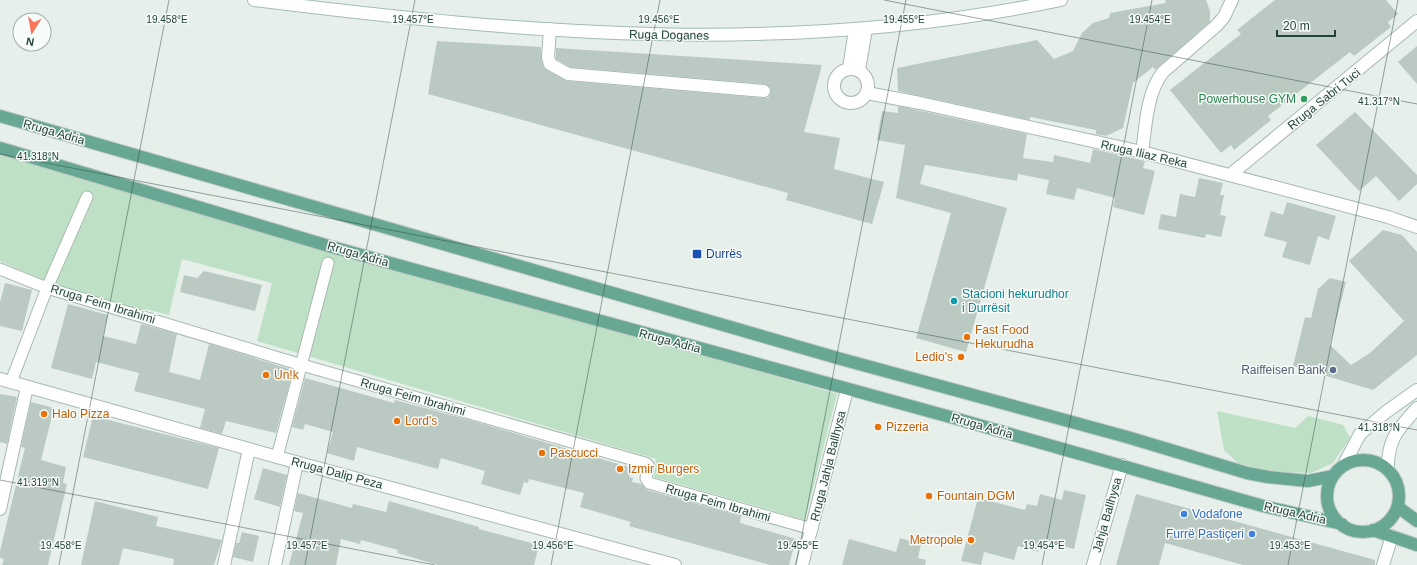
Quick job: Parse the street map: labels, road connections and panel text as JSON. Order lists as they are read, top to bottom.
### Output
{
  "streets": {
    "main road": ["Rruga Adria"],
    "street": [
      "Ruga Doganes",
      "Rruga Sabri Tuci",
      "Rruga Iliaz Reka",
      "Rruga Feim Ibrahimi",
      "Rruga Jahja Ballhysa",
      "Rruga Dalip Peza",
      "Jahja Ballhysa"
    ]
  },
  "crossings": [
    ["Rruga Sabri Tuci", "Rruga Iliaz Reka"],
    ["Rruga Adria", "Rruga Jahja Ballhysa"],
    ["Rruga Adria", "Jahja Ballhysa"],
    ["Rruga Feim Ibrahimi", "Rruga Jahja Ballhysa"]
  ],
  "places": {
    "other": [
      "Powerhouse GYM",
      "Stacioni hekurudhor i Durrësit",
      "Fast Food Hekurudha",
      "Ledio's",
      "Raiffeisen Bank",
      "Un!k",
      "Halo Pizza",
      "Lord's",
      "Pizzeria",
      "Pascucci",
      "Izmir Burgers",
      "Fountain DGM",
      "Vodafone",
      "Furrë Pastiçeri",
      "Metropole"
    ],
    "transit": ["Durrës"]
  },
  "scale_bar": "20 m",
  "north": "bottom",
  "coordinates": [
    "19.458°E",
    "19.457°E",
    "19.456°E",
    "19.455°E",
    "19.454°E",
    "41.317°N",
    "41.318°N",
    "41.319°N",
    "19.453°E"
  ]
}
